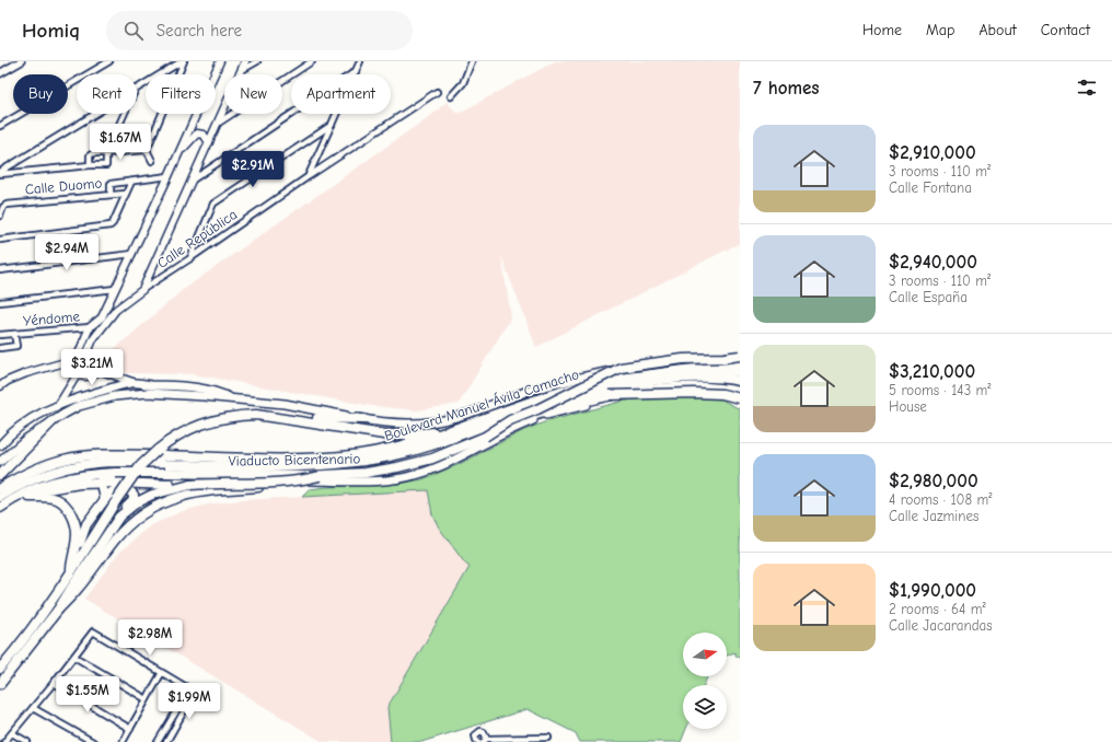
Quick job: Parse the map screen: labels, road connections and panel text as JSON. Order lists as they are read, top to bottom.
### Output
{
  "streets": {
    "highway": ["Boulevard Manuel Ávila Camacho", "Viaducto Bicentenario"],
    "street": ["Calle Duomo", "Calle República", "Yéndome"]
  },
  "crossings": [
    ["Boulevard Manuel Ávila Camacho", "Viaducto Bicentenario"]
  ],
  "north": "right",
  "page": {
    "header": "Homiq",
    "search": "Search here",
    "nav": [
      "Home",
      "Map",
      "About",
      "Contact"
    ],
    "heading": "7 homes",
    "chip": [
      "Buy",
      "Rent",
      "Filters",
      "New",
      "Apartment"
    ],
    "list": [
      {
        "name": "$2,910,000",
        "note": "3 rooms · 110 m² · Calle Fontana"
      },
      {
        "name": "$2,940,000",
        "note": "3 rooms · 110 m² · Calle España"
      },
      {
        "name": "$3,210,000",
        "note": "5 rooms · 143 m² · House"
      },
      {
        "name": "$2,980,000",
        "note": "4 rooms · 108 m² · Calle Jazmines"
      },
      {
        "name": "$1,990,000",
        "note": "2 rooms · 64 m² · Calle Jacarandas"
      }
    ],
    "price": [
      "$1.67M",
      "$2.91M",
      "$2.94M",
      "$3.21M",
      "$2.98M",
      "$1.55M",
      "$1.99M"
    ]
  }
}
